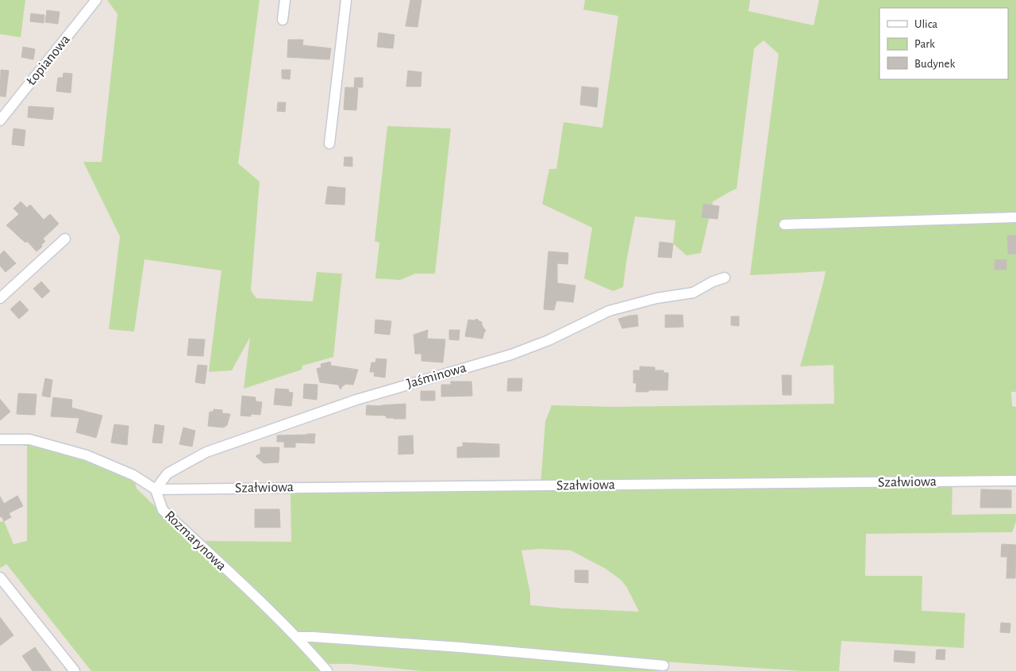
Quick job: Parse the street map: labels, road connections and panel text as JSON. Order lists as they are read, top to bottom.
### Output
{
  "streets": {
    "street": [
      "Łopianowa",
      "Jaśminowa",
      "Szałwiowa",
      "Rozmarynowa"
    ]
  },
  "crossings": [
    ["Jaśminowa", "Szałwiowa"],
    ["Jaśminowa", "Rozmarynowa"],
    ["Szałwiowa", "Rozmarynowa"]
  ],
  "legend": ["Ulica", "Park", "Budynek"]
}
